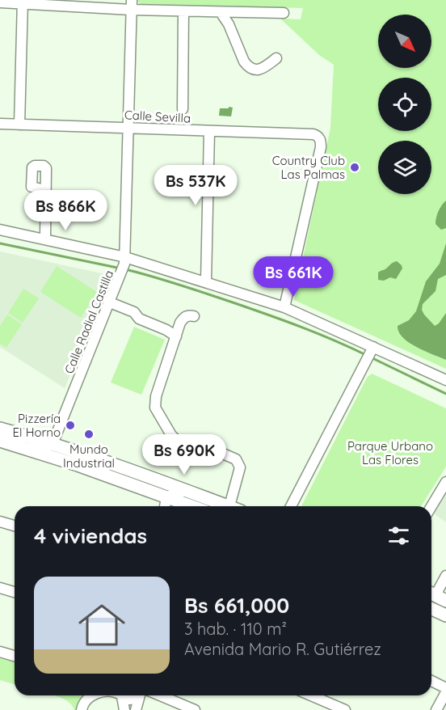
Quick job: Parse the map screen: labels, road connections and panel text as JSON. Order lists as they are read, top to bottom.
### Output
{
  "streets": {
    "street": ["Calle Sevilla", "Calle Radial Castilla"]
  },
  "crossings": [
    ["Calle Sevilla", "Calle Radial Castilla"]
  ],
  "parks": ["Parque Urbano Las Flores"],
  "places": ["Country Club Las Palmas", "Pizzería El Horno", "Mundo Industrial"],
  "north": "bottom right",
  "page": {
    "price": [
      "Bs 537K",
      "Bs 866K",
      "Bs 661K",
      "Bs 690K"
    ],
    "heading": "4 viviendas",
    "list": [
      {
        "name": "Bs 661,000",
        "note": "3 hab. · 110 m² · Avenida Mario R. Gutiérrez"
      }
    ]
  }
}
